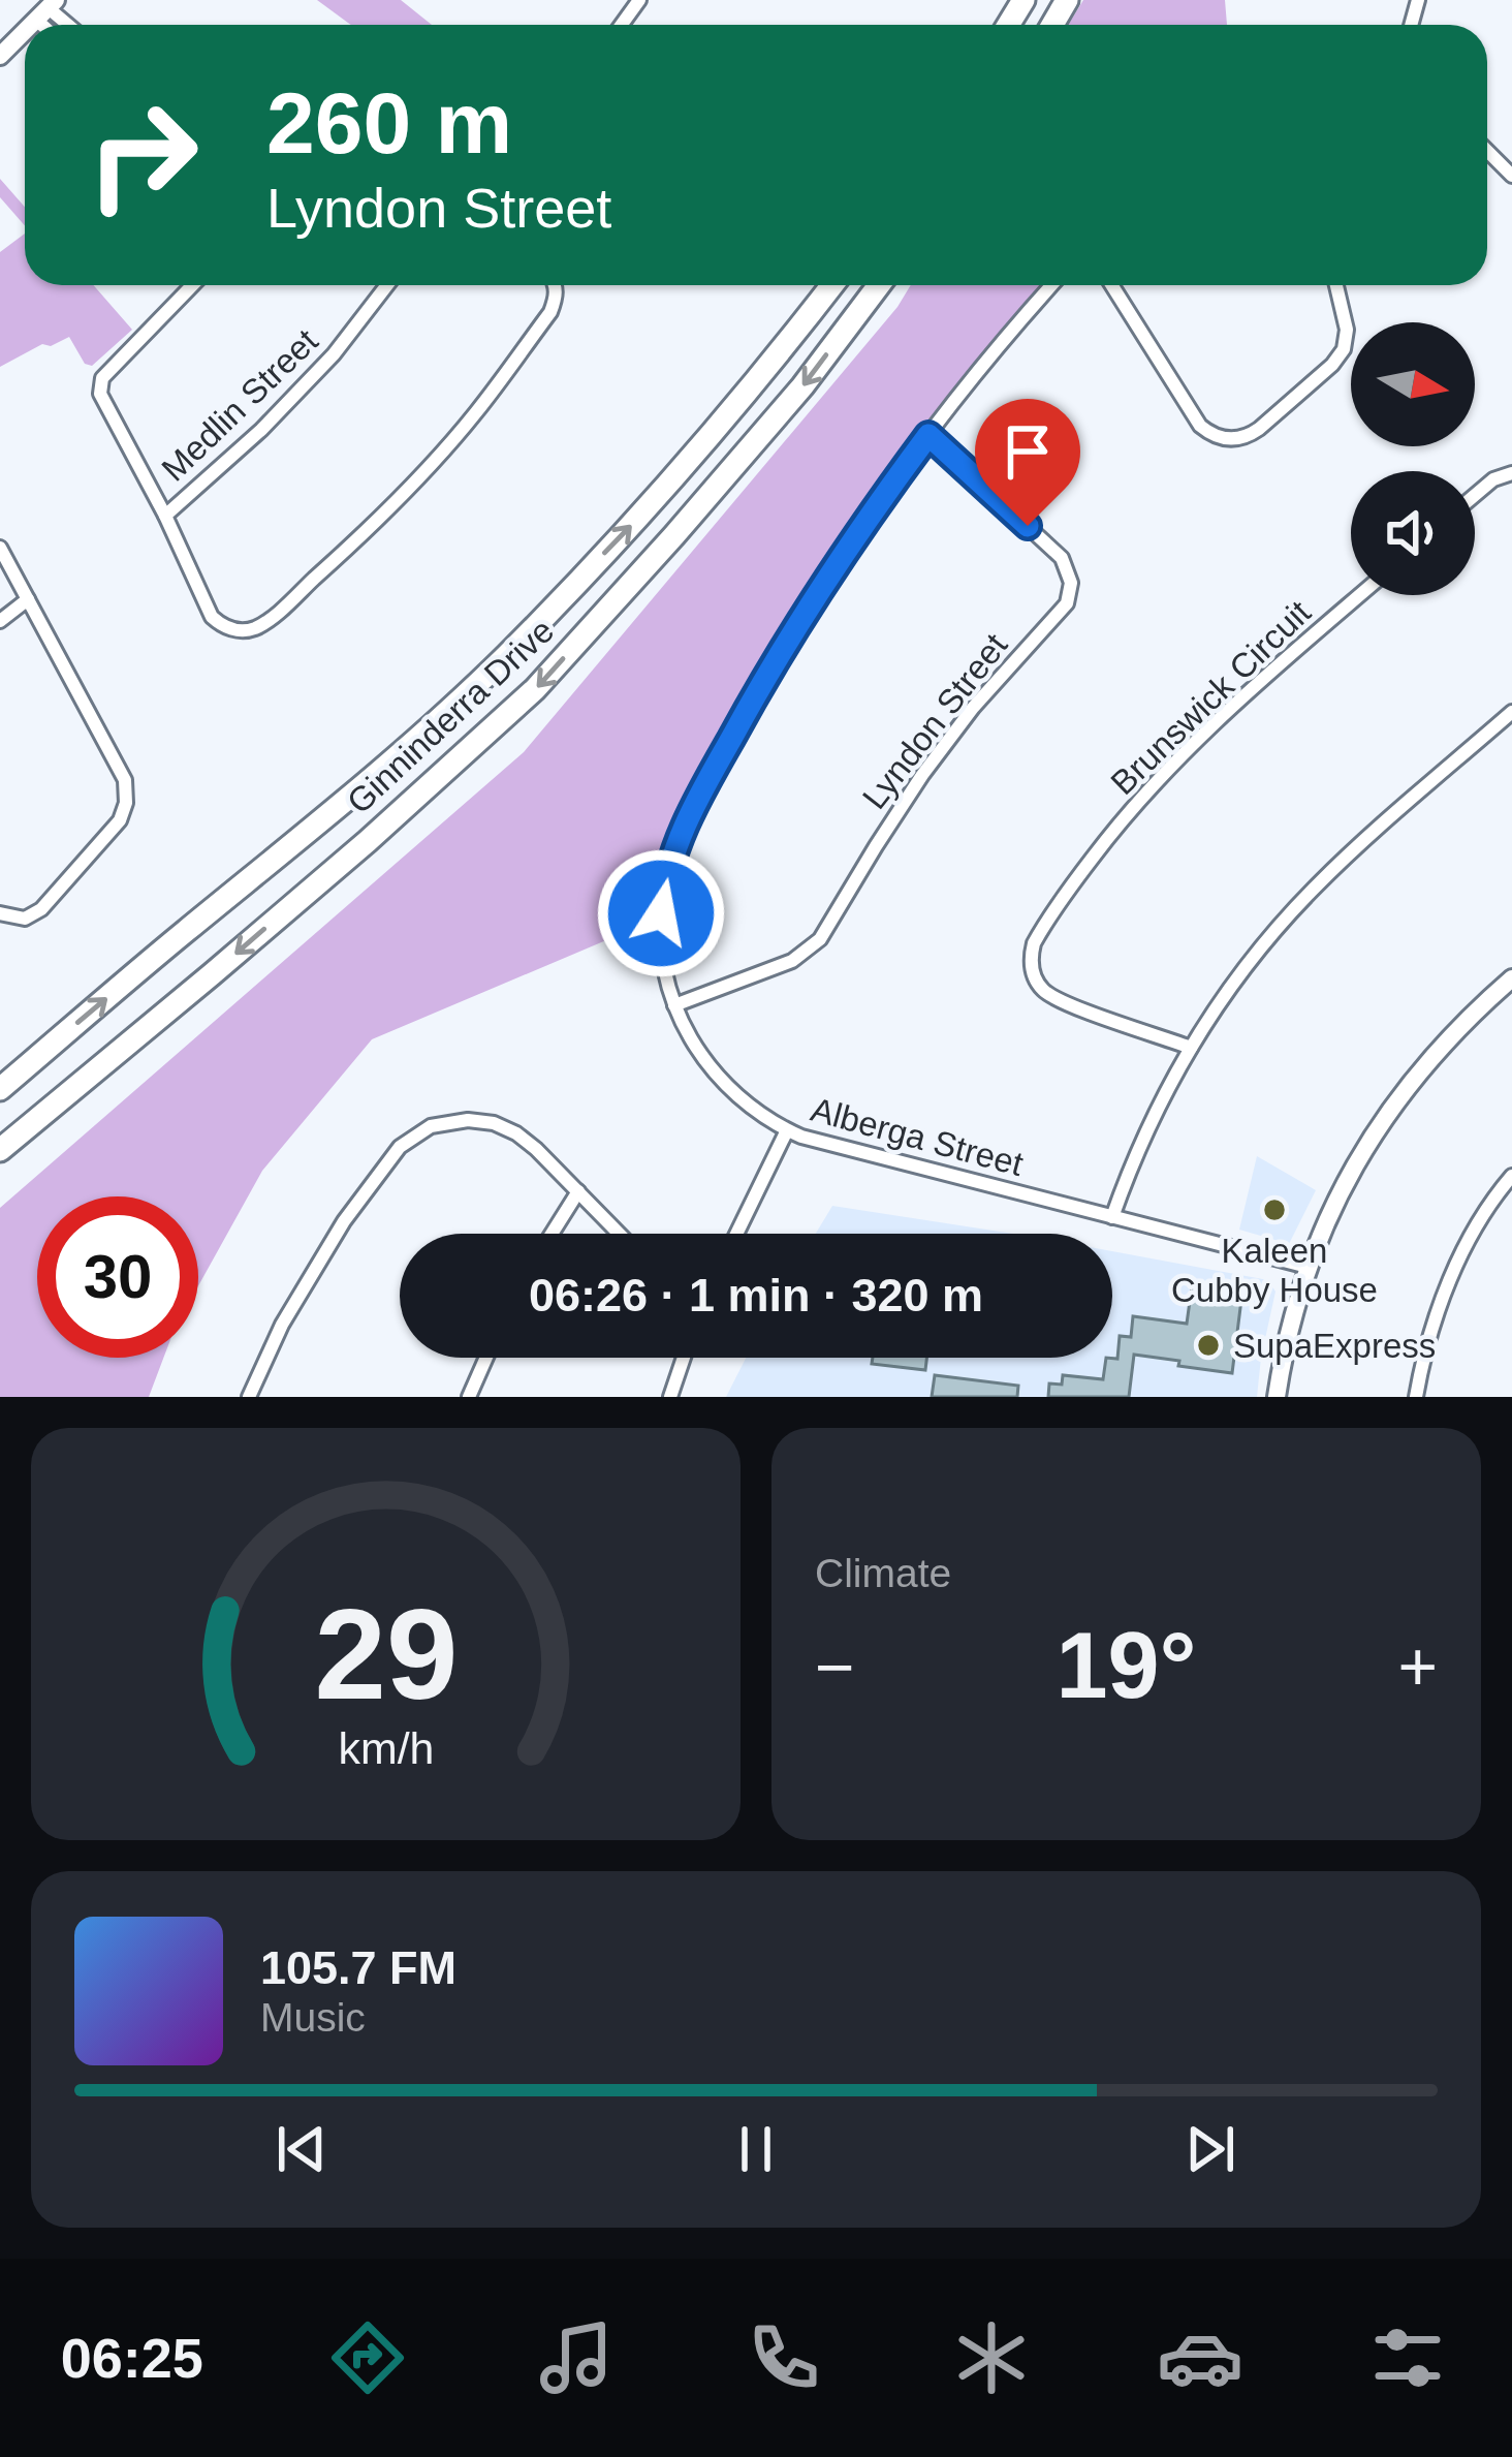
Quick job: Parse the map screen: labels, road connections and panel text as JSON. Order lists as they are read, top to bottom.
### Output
{
  "streets": {
    "main road": ["Ginninderra Drive"],
    "street": [
      "Medlin Street",
      "Brunswick Circuit",
      "Lyndon Street",
      "Alberga Street"
    ]
  },
  "crossings": [
    ["Lyndon Street", "Alberga Street"]
  ],
  "places": ["Kaleen Cubby House", "SupaExpress"],
  "north": "right",
  "page": {
    "turn": ["260 m", "Lyndon Street"],
    "limit": "30",
    "trip": "06:26 · 1 min · 320 m",
    "tile": "Climate",
    "heat": ["−", "19°", "+"],
    "song": ["105.7 FM", "Music"],
    "tabs": "06:25",
    "gauge": ["29", "km/h"]
  }
}
